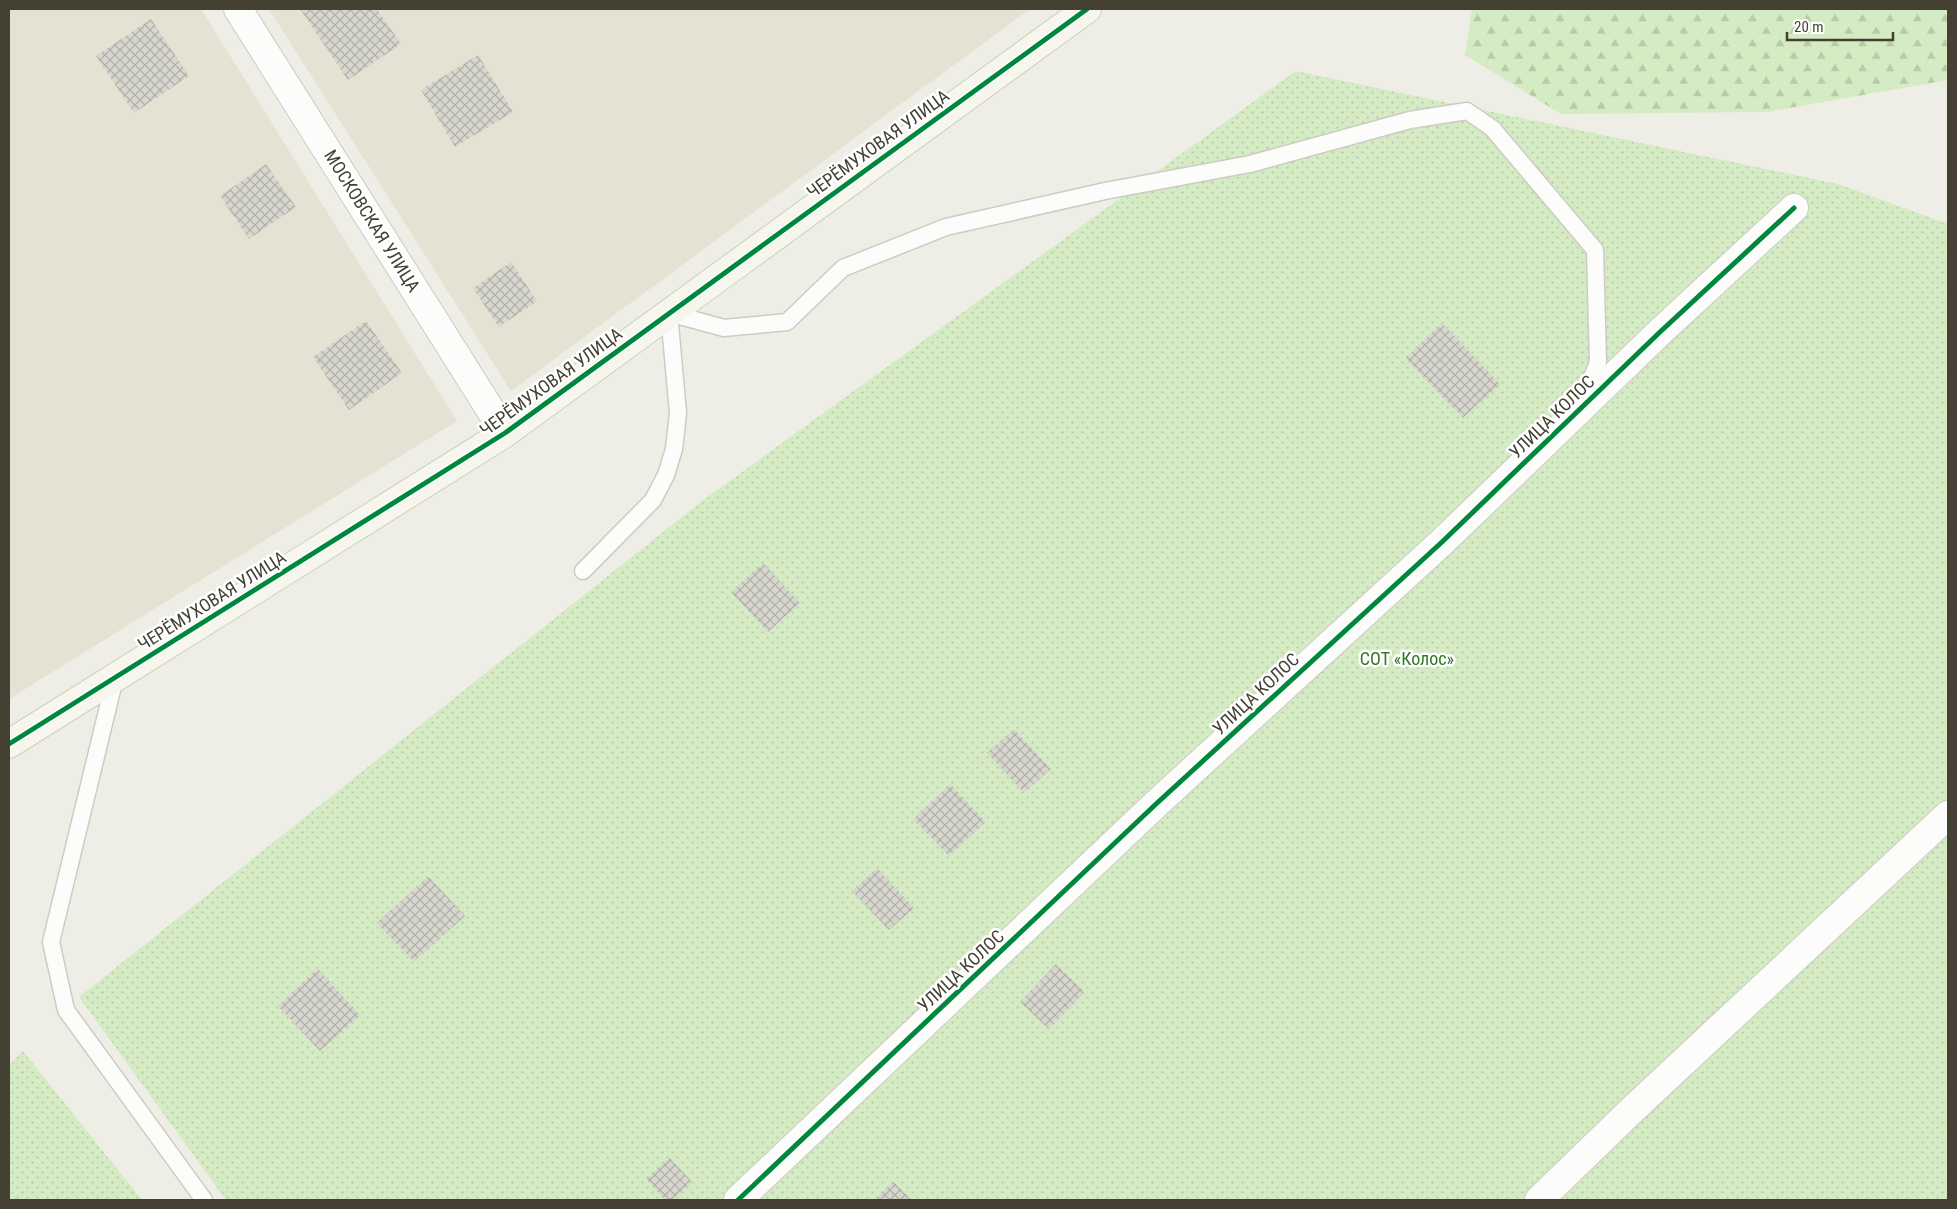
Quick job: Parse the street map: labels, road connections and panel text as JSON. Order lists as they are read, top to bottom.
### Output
{
  "streets": {
    "street": ["ЧЕРЁМУХОВАЯ УЛИЦА", "МОСКОВСКАЯ УЛИЦА", "УЛИЦА КОЛОС"]
  },
  "crossings": [
    ["ЧЕРЁМУХОВАЯ УЛИЦА", "МОСКОВСКАЯ УЛИЦА"]
  ],
  "parks": ["СОТ «Колос»"],
  "scale_bar": "20 m"
}
